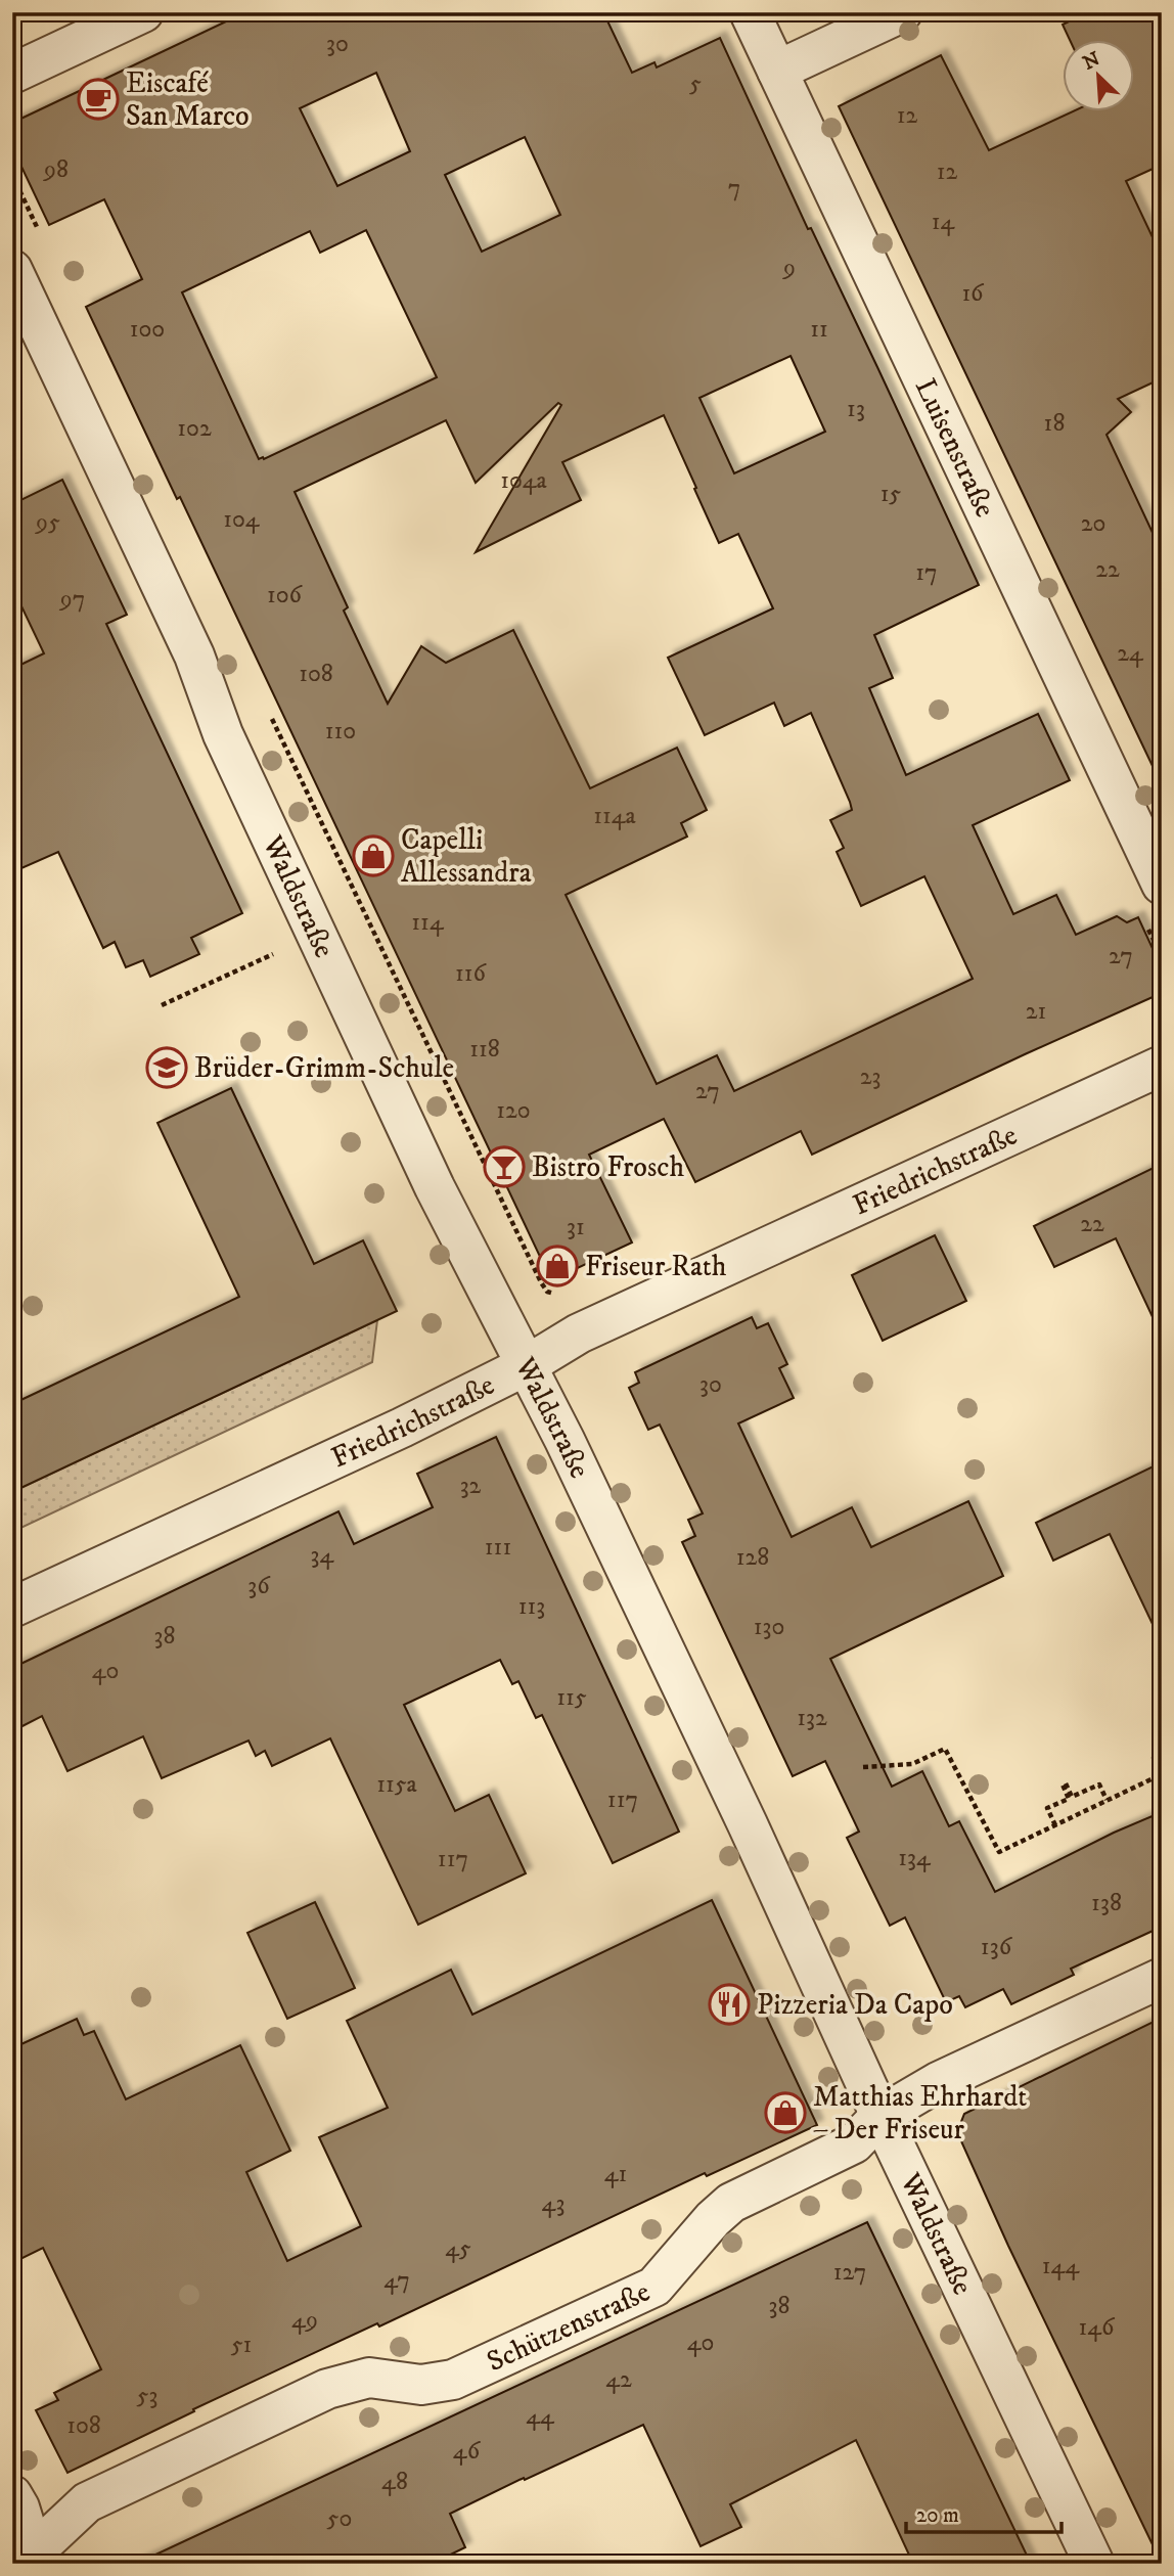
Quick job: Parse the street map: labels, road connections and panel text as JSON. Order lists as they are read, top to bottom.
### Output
{
  "streets": {
    "street": [
      "Luisenstraße",
      "Waldstraße",
      "Friedrichstraße",
      "Schützenstraße"
    ]
  },
  "crossings": [
    ["Waldstraße", "Friedrichstraße"],
    ["Waldstraße", "Schützenstraße"]
  ],
  "places": {
    "cafe": ["Eiscafé San Marco"],
    "shop": ["Capelli Allessandra", "Friseur Rath", "Matthias Ehrhardt – Der Friseur"],
    "school or university": ["Brüder-Grimm-Schule"],
    "bar": ["Bistro Frosch"],
    "restaurant": ["Pizzeria Da Capo"]
  },
  "house_numbers": [
    "30",
    "5",
    "12",
    "98",
    "12",
    "7",
    "14",
    "9",
    "16",
    "100",
    "11",
    "13",
    "18",
    "102",
    "104a",
    "15",
    "104",
    "95",
    "20",
    "22",
    "17",
    "106",
    "97",
    "24",
    "108",
    "110",
    "114a",
    "114",
    "27",
    "116",
    "21",
    "118",
    "23",
    "27",
    "120",
    "22",
    "31",
    "30",
    "32",
    "111",
    "34",
    "128",
    "36",
    "113",
    "130",
    "38",
    "40",
    "115",
    "132",
    "115a",
    "117",
    "134",
    "117",
    "138",
    "136",
    "41",
    "43",
    "45",
    "144",
    "127",
    "47",
    "38",
    "49",
    "146",
    "40",
    "51",
    "42",
    "53",
    "44",
    "108",
    "46",
    "48",
    "50"
  ],
  "scale_bar": "20 m",
  "north": "top left"
}
